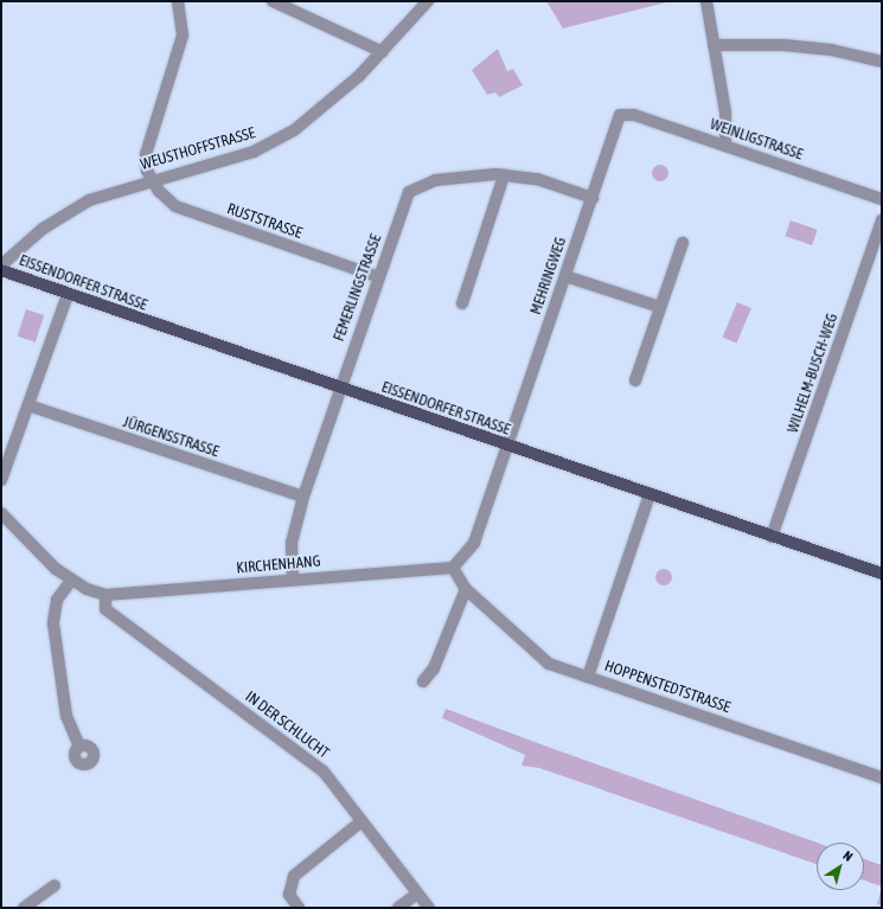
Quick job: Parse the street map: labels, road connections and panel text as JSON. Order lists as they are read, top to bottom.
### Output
{
  "streets": {
    "main road": ["EISSENDORFER STRASSE"],
    "street": [
      "WEINLIGSTRASSE",
      "WEUSTHOFFSTRASSE",
      "RUSTSTRASSE",
      "MEHRINGWEG",
      "FEMERLINGSTRASSE",
      "WILHELM-BUSCH-WEG",
      "JÜRGENSSTRASSE",
      "KIRCHENHANG",
      "HOPPENSTEDTSTRASSE",
      "IN DER SCHLUCHT"
    ]
  },
  "crossings": [
    ["WEINLIGSTRASSE", "MEHRINGWEG"],
    ["WEUSTHOFFSTRASSE", "RUSTSTRASSE"],
    ["RUSTSTRASSE", "FEMERLINGSTRASSE"],
    ["MEHRINGWEG", "EISSENDORFER STRASSE"],
    ["MEHRINGWEG", "FEMERLINGSTRASSE"],
    ["EISSENDORFER STRASSE", "FEMERLINGSTRASSE"],
    ["EISSENDORFER STRASSE", "WILHELM-BUSCH-WEG"],
    ["FEMERLINGSTRASSE", "JÜRGENSSTRASSE"],
    ["FEMERLINGSTRASSE", "KIRCHENHANG"],
    ["KIRCHENHANG", "HOPPENSTEDTSTRASSE"],
    ["KIRCHENHANG", "IN DER SCHLUCHT"]
  ],
  "north": "top right"
}
